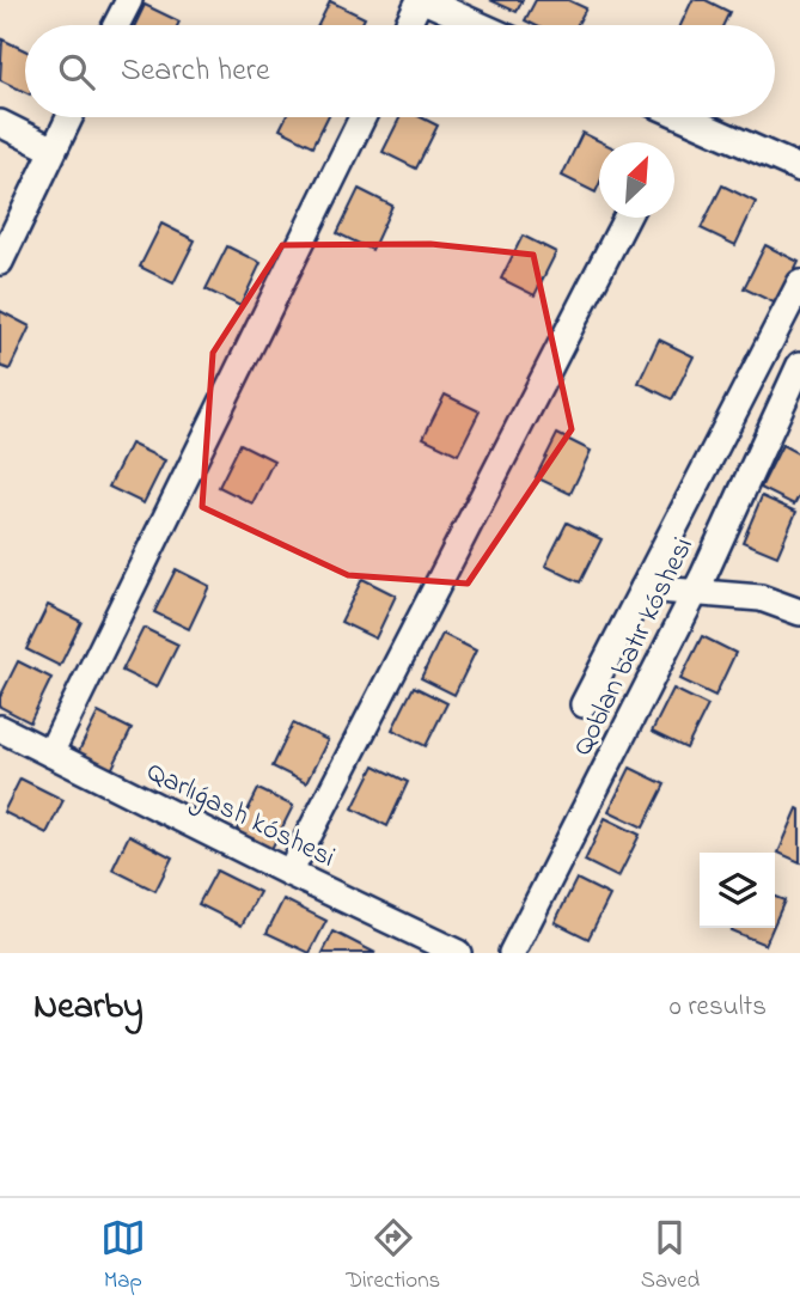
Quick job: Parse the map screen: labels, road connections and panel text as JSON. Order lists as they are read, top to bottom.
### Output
{
  "streets": {
    "street": ["Qoblan batır kóshesi", "Qarlıǵash kóshesi"]
  },
  "north": "top right",
  "page": {
    "search": "Search here",
    "heading": ["Nearby", "0 results"],
    "nav": ["Map", "Directions", "Saved"]
  }
}
